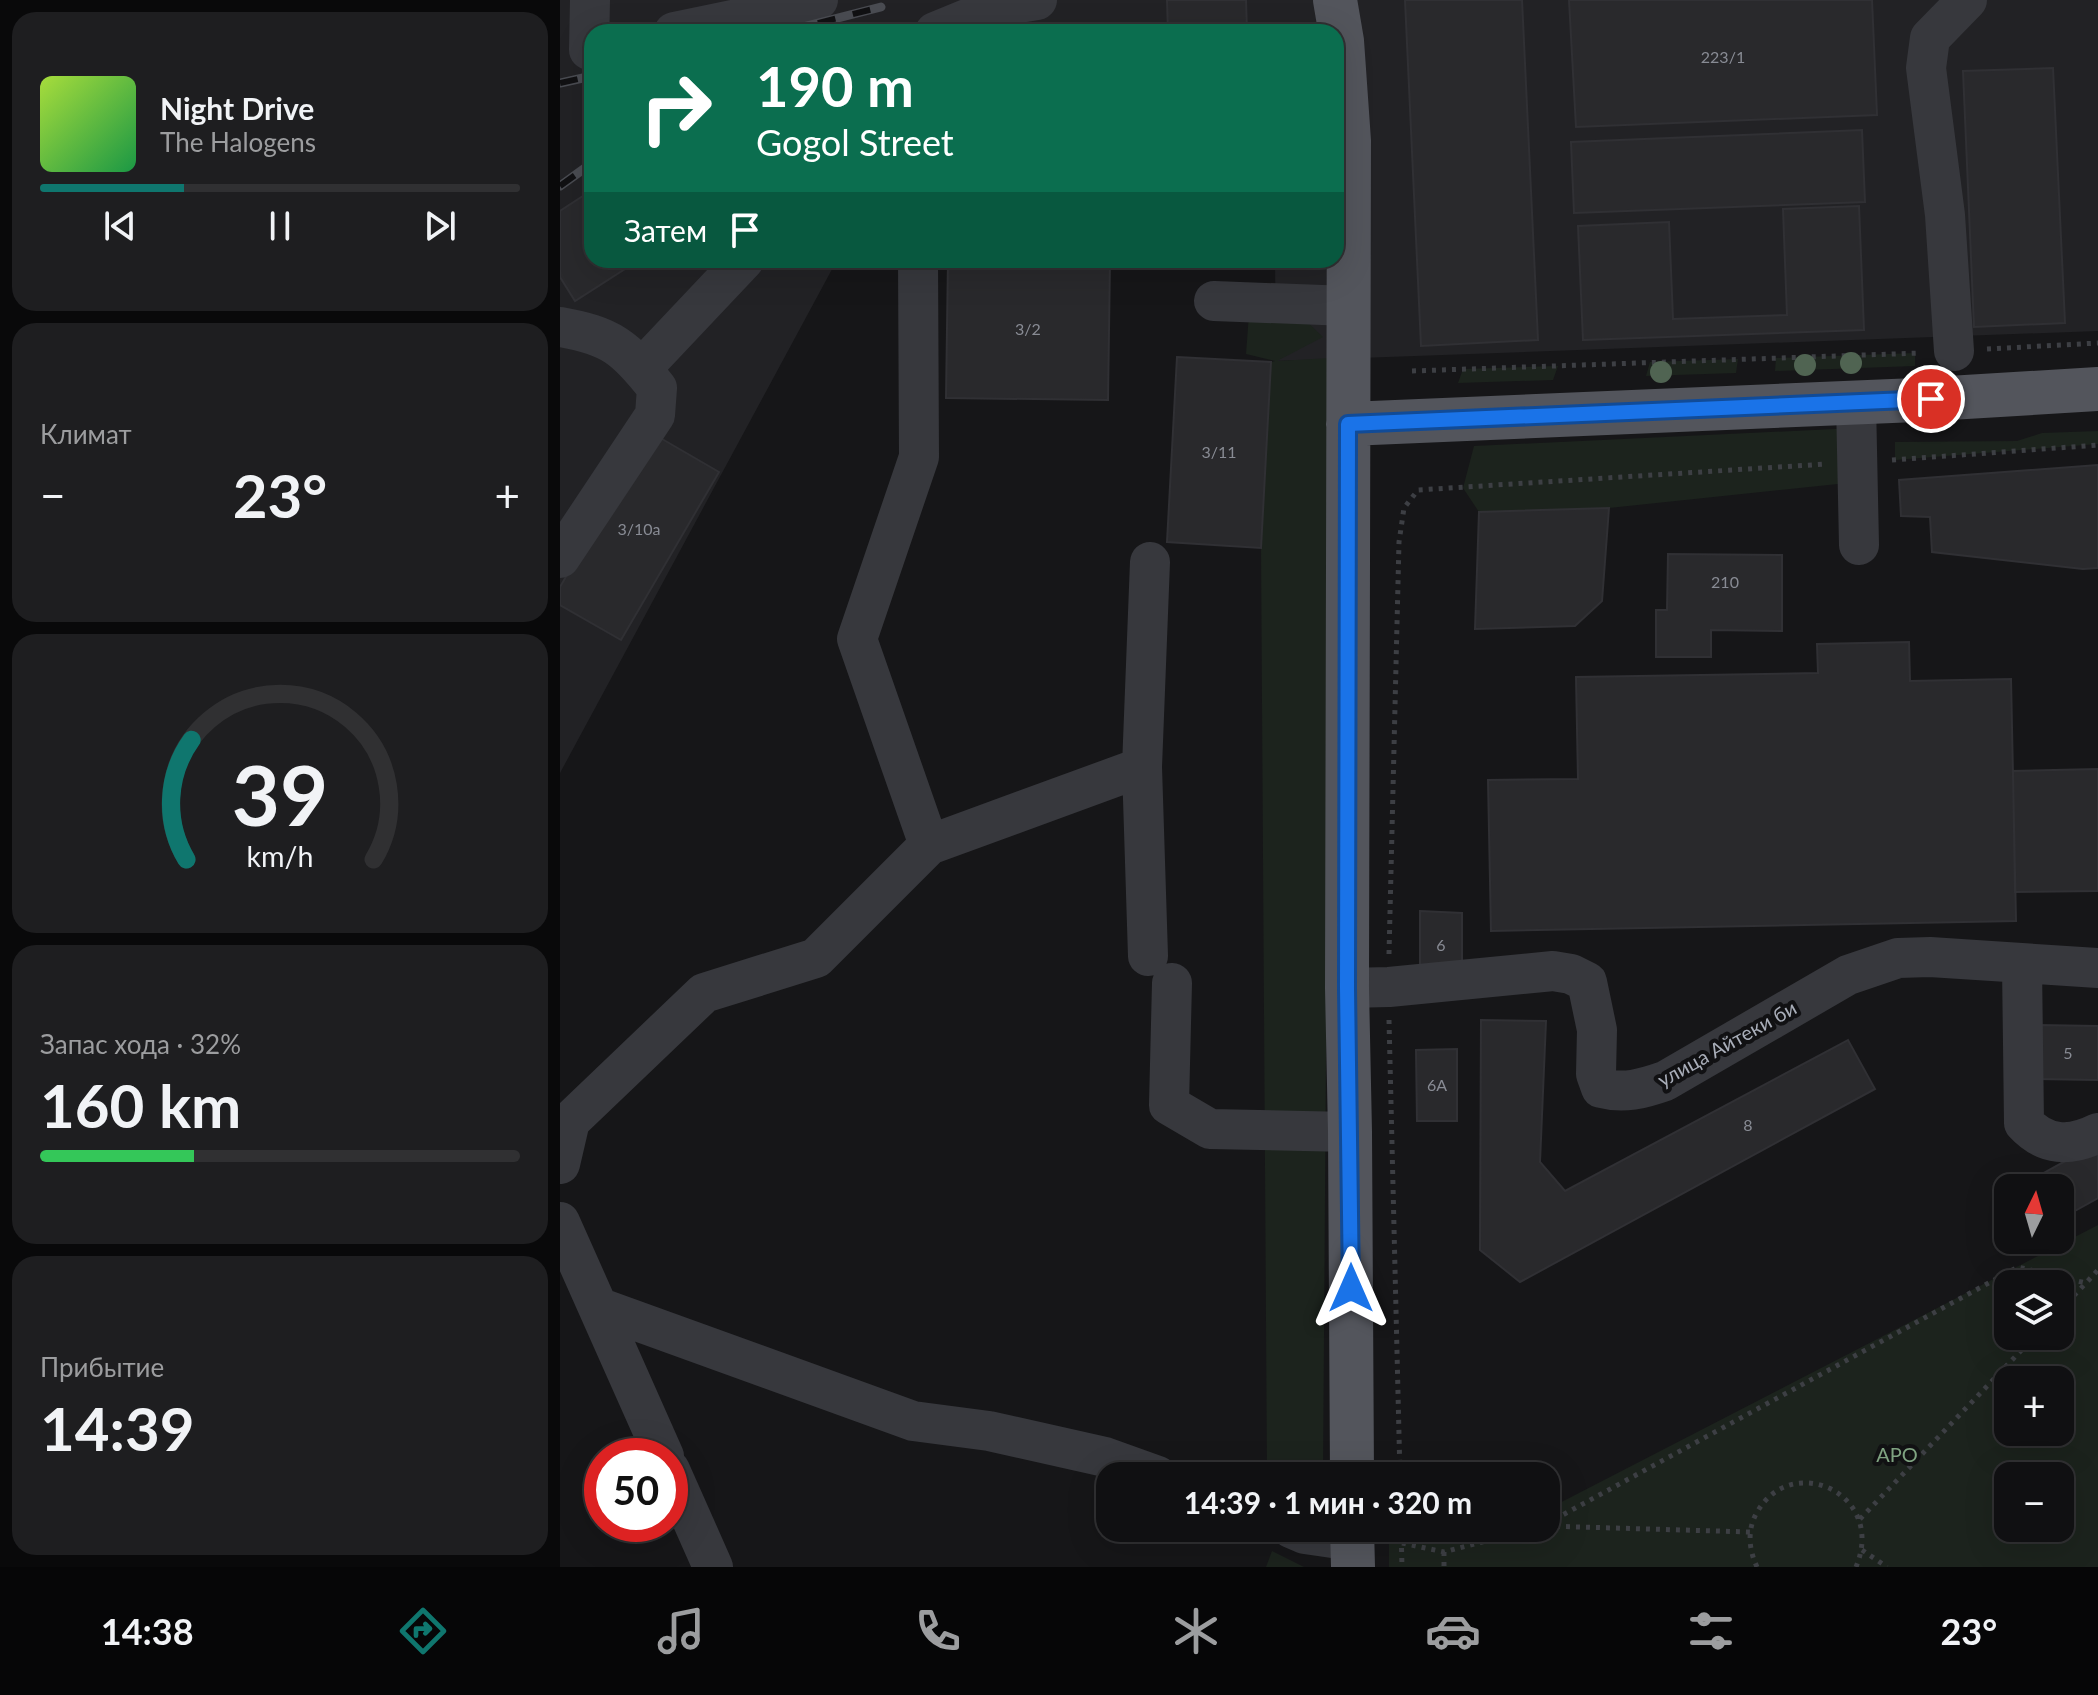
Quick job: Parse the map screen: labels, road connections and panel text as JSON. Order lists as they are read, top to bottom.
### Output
{
  "streets": {
    "lane": ["улица Айтеки би"]
  },
  "parks": ["АРО"],
  "house_numbers": [
    "223/1",
    "3/2",
    "3/11",
    "3/10а",
    "210",
    "6",
    "5",
    "6А",
    "8"
  ],
  "north": "top",
  "page": {
    "turn": ["190 m", "Gogol Street"],
    "song": ["Night Drive", "The Halogens"],
    "then": "Затем",
    "tile": [
      "Климат",
      ["Запас хода · 32%", "160 km"],
      ["Прибытие", "14:39"]
    ],
    "heat": ["−", "23°", "+"],
    "map_buttons": ["+", "−"],
    "limit": "50",
    "trip": "14:39 · 1 мин · 320 m",
    "tabs": ["14:38", "23°"],
    "gauge": ["39", "km/h"]
  }
}
